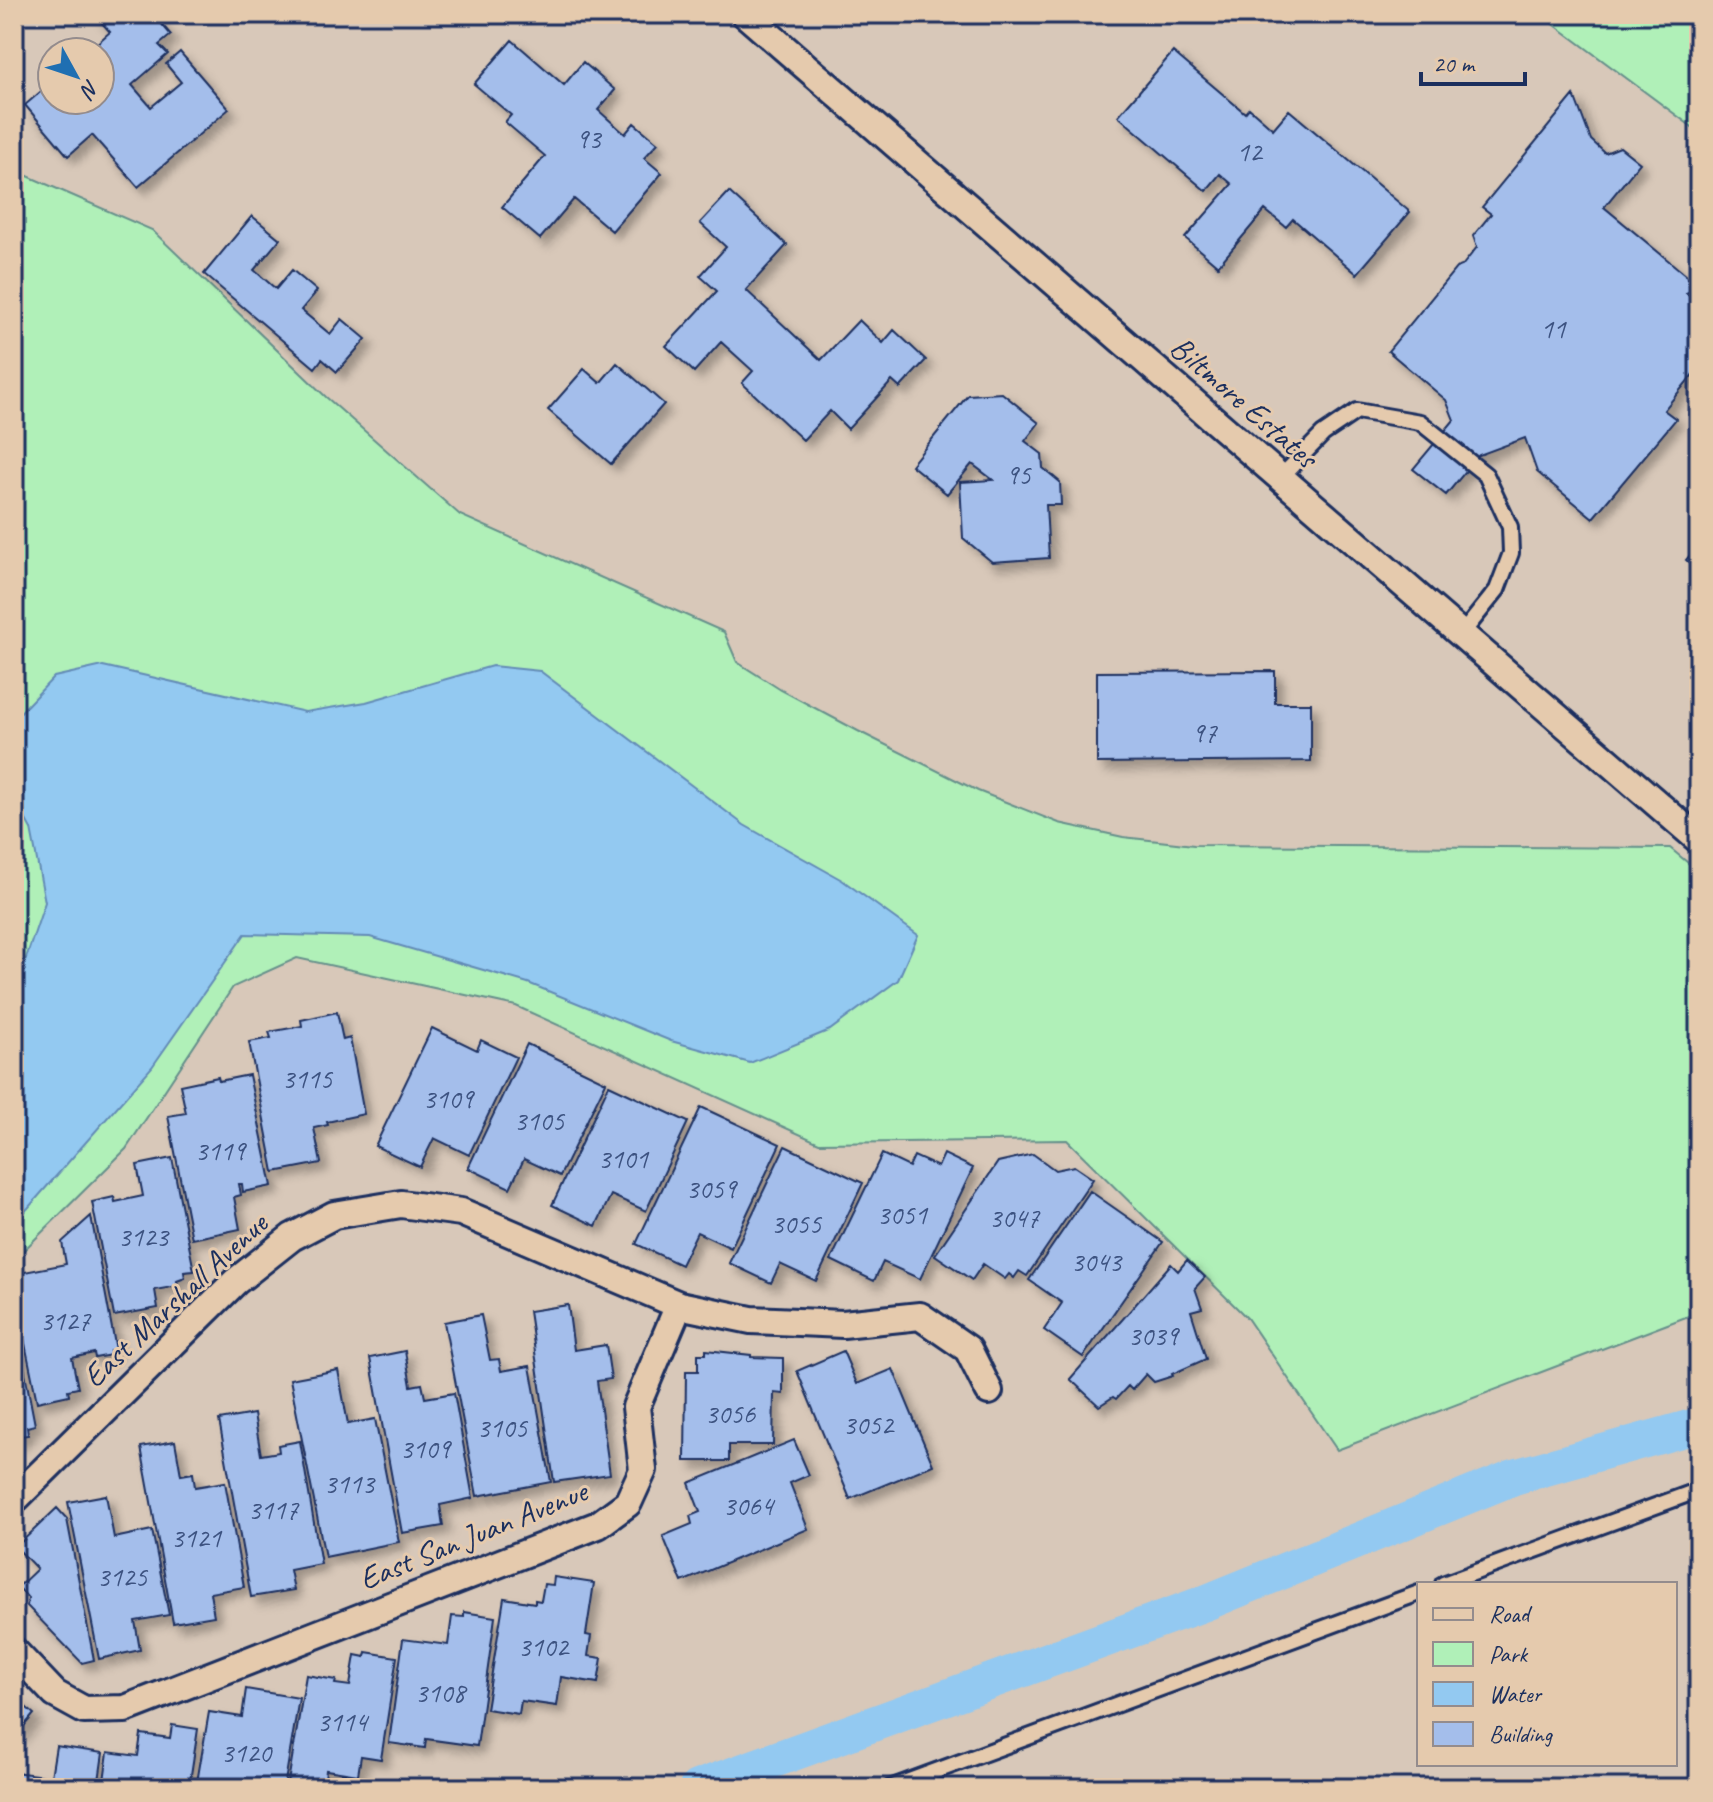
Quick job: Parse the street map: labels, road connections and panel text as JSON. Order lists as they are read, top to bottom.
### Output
{
  "streets": {
    "street": ["Biltmore Estates", "East Marshall Avenue", "East San Juan Avenue"]
  },
  "crossings": [
    ["East Marshall Avenue", "East San Juan Avenue"]
  ],
  "house_numbers": [
    "93",
    "12",
    "11",
    "95",
    "97",
    "3115",
    "3109",
    "3105",
    "3119",
    "3101",
    "3059",
    "3051",
    "3047",
    "3055",
    "3123",
    "3043",
    "3127",
    "3039",
    "3056",
    "3052",
    "3105",
    "3109",
    "3113",
    "3064",
    "3117",
    "3121",
    "3125",
    "3102",
    "3108",
    "3114",
    "3120"
  ],
  "legend": [
    "Road",
    "Park",
    "Water",
    "Building"
  ],
  "scale_bar": "20 m",
  "north": "bottom right"
}
